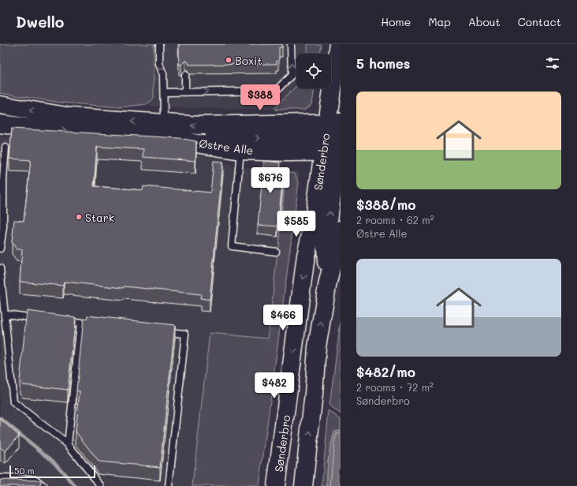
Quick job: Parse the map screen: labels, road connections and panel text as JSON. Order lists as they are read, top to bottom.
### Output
{
  "streets": {
    "street": ["Østre Alle", "Sønderbro"]
  },
  "crossings": [
    ["Østre Alle", "Sønderbro"]
  ],
  "places": ["Boxit", "Stark"],
  "scale_bar": "50 m",
  "page": {
    "header": "Dwello",
    "nav": [
      "Home",
      "Map",
      "About",
      "Contact"
    ],
    "heading": "5 homes",
    "list": [
      {
        "name": "$388/mo",
        "note": "2 rooms · 62 m² · Østre Alle"
      },
      {
        "name": "$482/mo",
        "note": "2 rooms · 72 m² · Sønderbro"
      }
    ],
    "price": [
      "$388",
      "$676",
      "$585",
      "$466",
      "$482"
    ],
    "scale": "50 m"
  }
}
